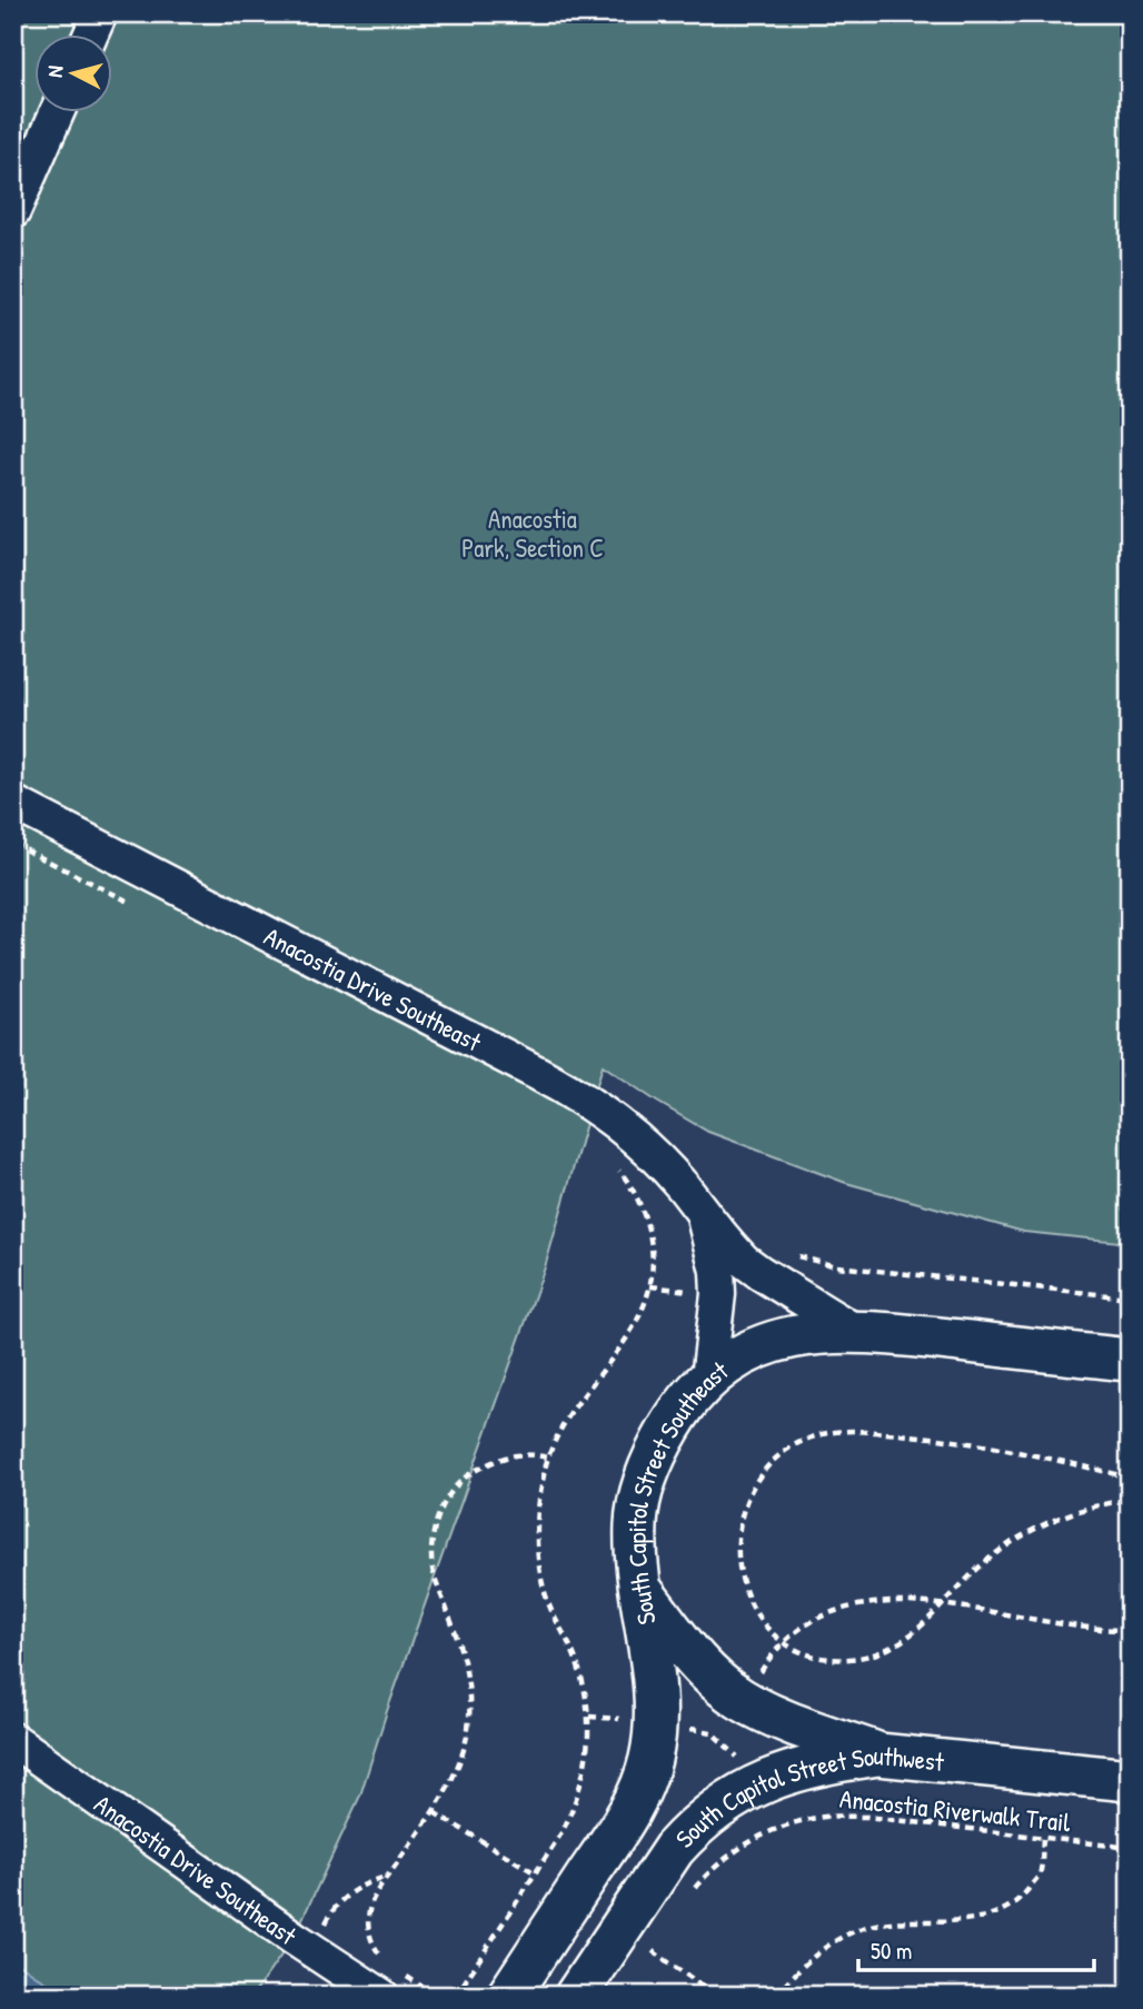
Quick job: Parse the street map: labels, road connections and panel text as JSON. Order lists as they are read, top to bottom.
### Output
{
  "streets": {
    "main road": ["South Capitol Street Southeast", "South Capitol Street Southwest"],
    "street": ["Anacostia Drive Southeast"],
    "path": ["Anacostia Riverwalk Trail"]
  },
  "crossings": [
    ["Anacostia Drive Southeast", "South Capitol Street Southeast"]
  ],
  "parks": ["Anacostia Park, Section C"],
  "scale_bar": "50 m",
  "north": "left"
}
